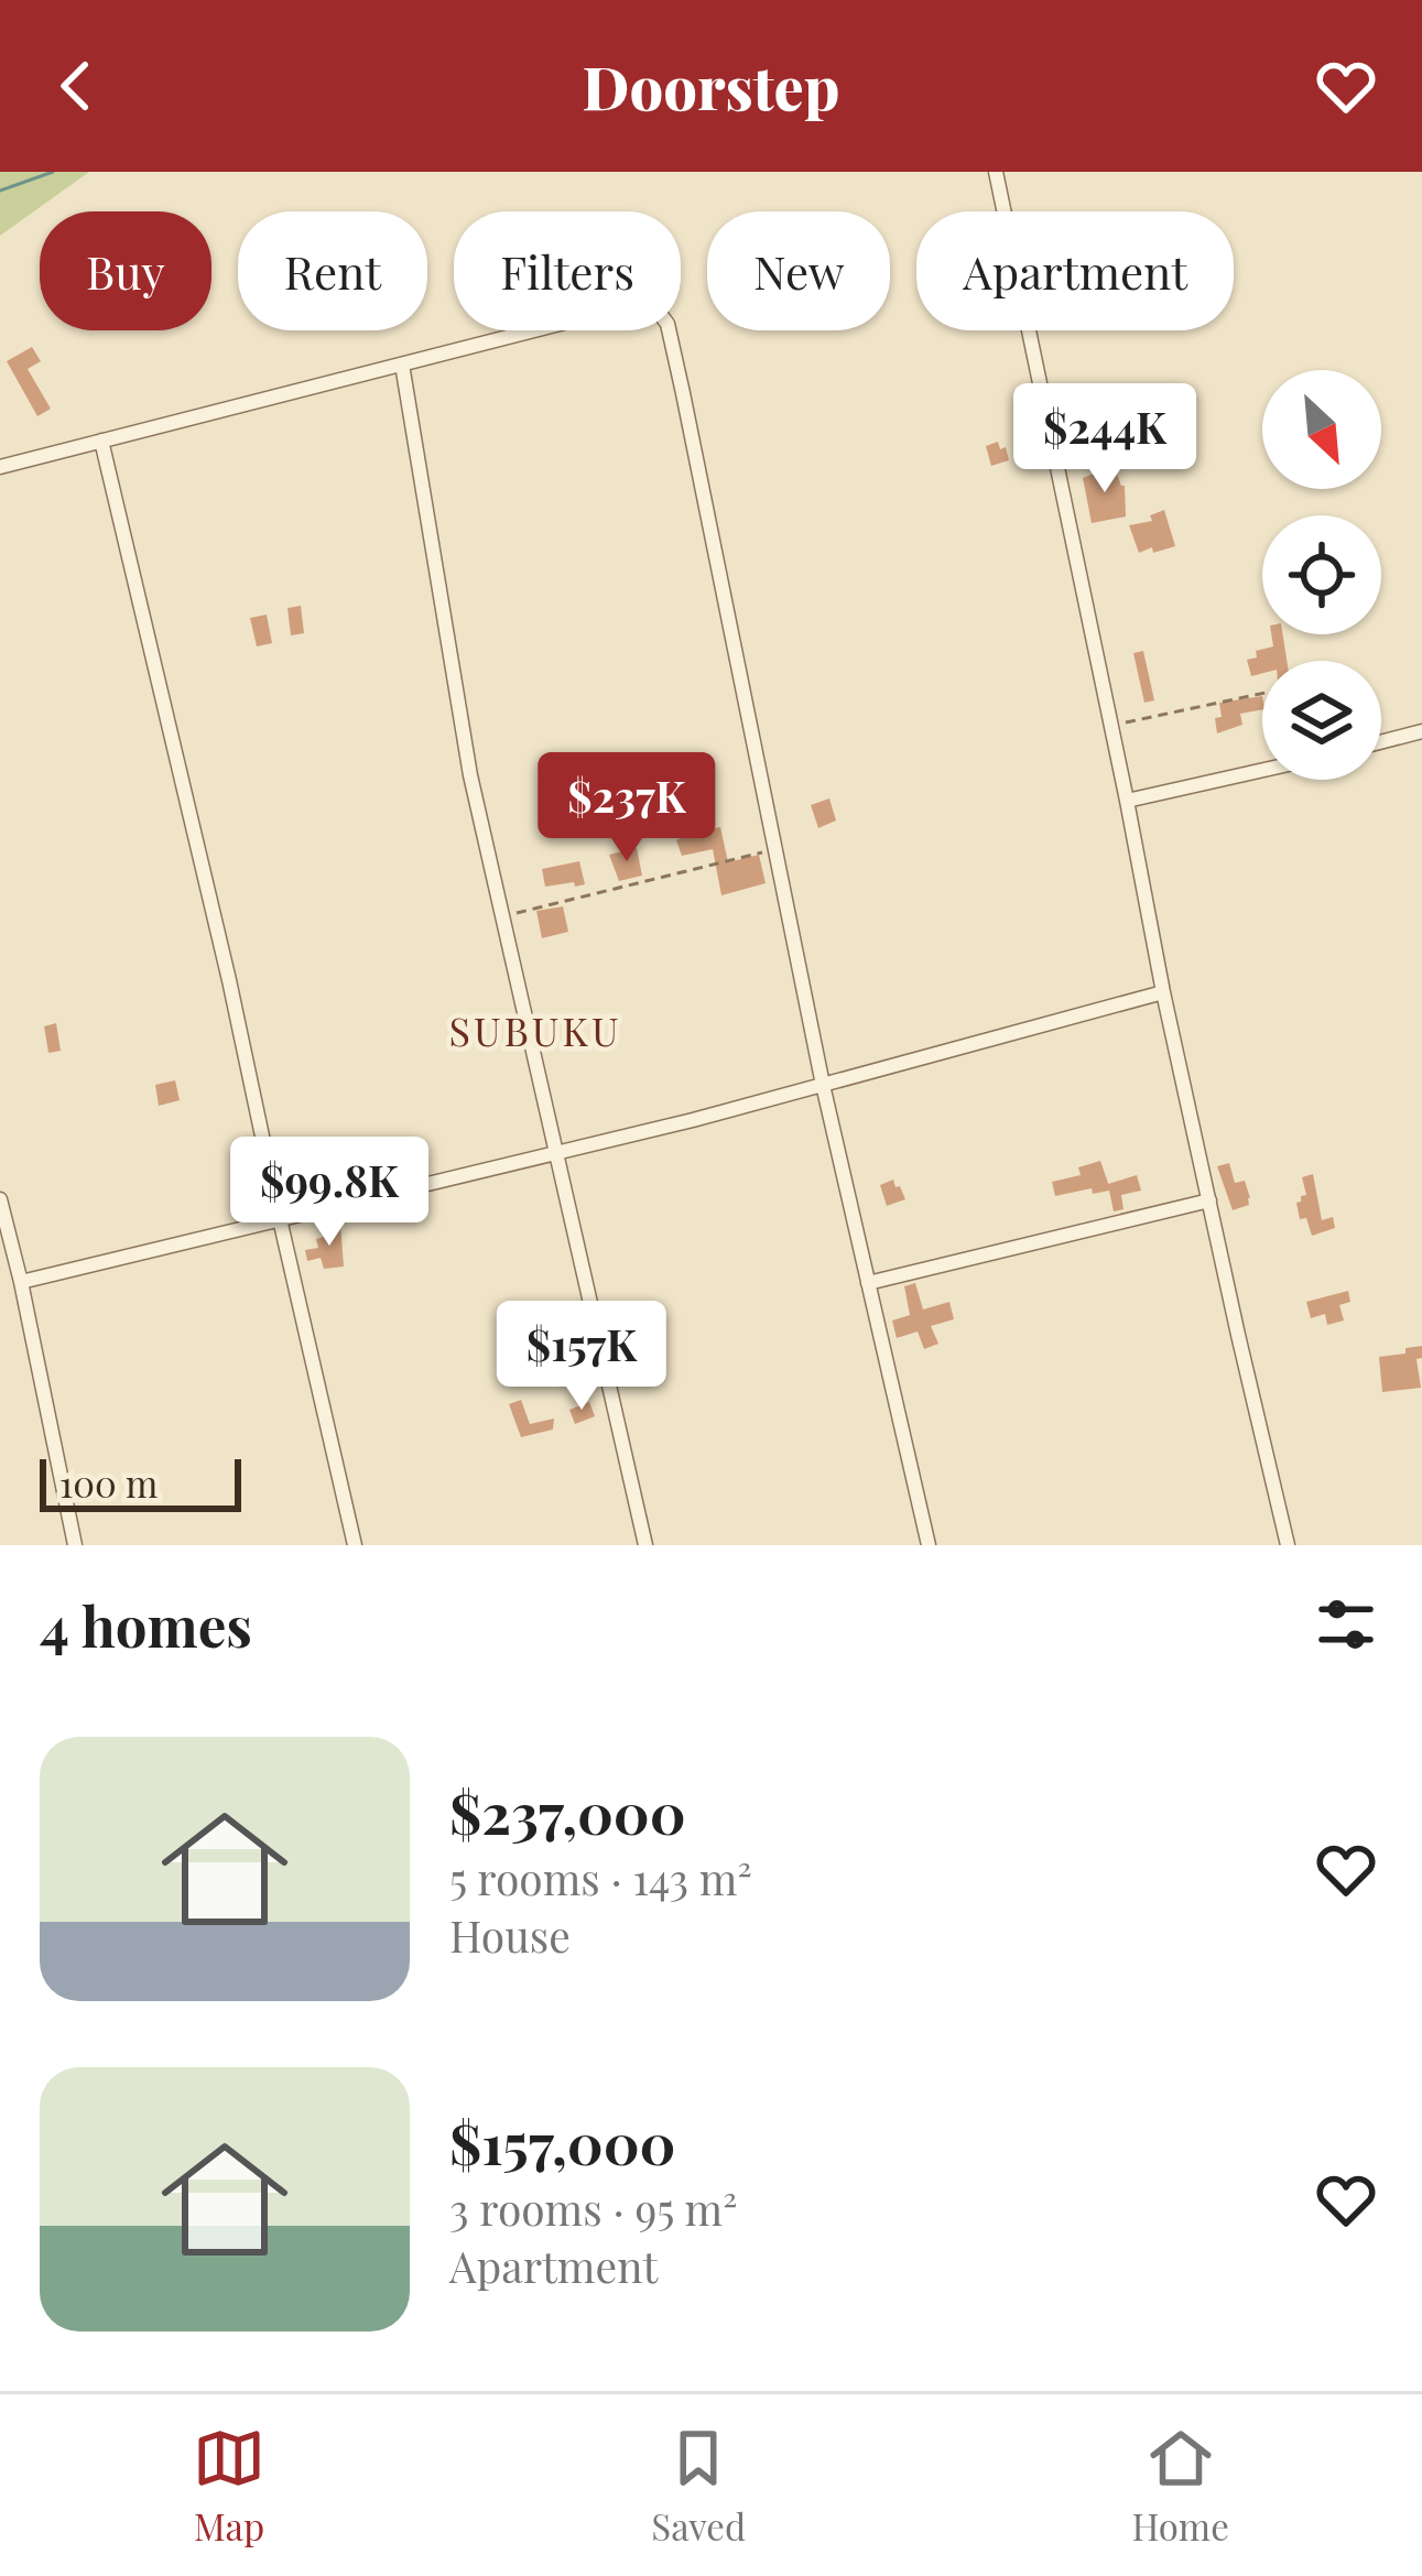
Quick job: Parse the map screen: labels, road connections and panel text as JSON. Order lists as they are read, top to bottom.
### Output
{
  "districts": ["SUBUKU"],
  "scale_bar": "100 m",
  "north": "bottom right",
  "page": {
    "header": "Doorstep",
    "chip": [
      "Buy",
      "Rent",
      "Filters",
      "New",
      "Apartment"
    ],
    "price": [
      "$244K",
      "$237K",
      "$99.8K",
      "$157K"
    ],
    "scale": "100 m",
    "heading": "4 homes",
    "list": [
      {
        "name": "$237,000",
        "note": "5 rooms · 143 m² · House"
      },
      {
        "name": "$157,000",
        "note": "3 rooms · 95 m² · Apartment"
      }
    ],
    "tabs": ["Map", "Saved", "Home"]
  }
}
